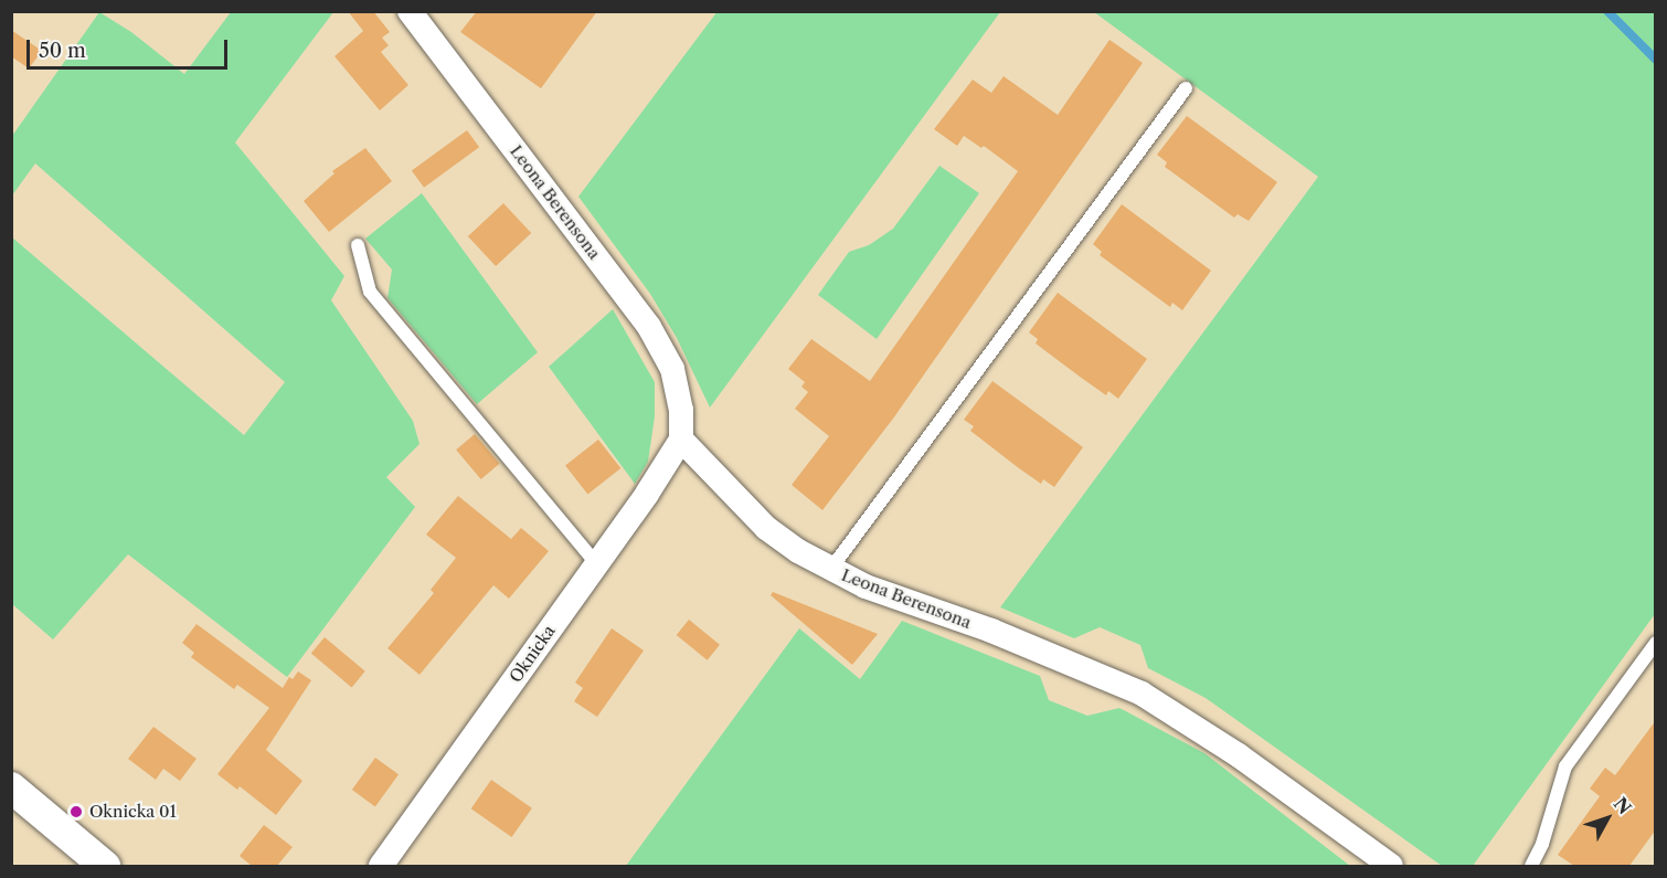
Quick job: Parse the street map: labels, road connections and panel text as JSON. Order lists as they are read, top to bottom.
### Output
{
  "streets": {
    "street": ["Leona Berensona", "Oknicka"]
  },
  "crossings": [
    ["Leona Berensona", "Oknicka"]
  ],
  "places": ["Oknicka 01"],
  "scale_bar": "50 m",
  "north": "top right"
}
